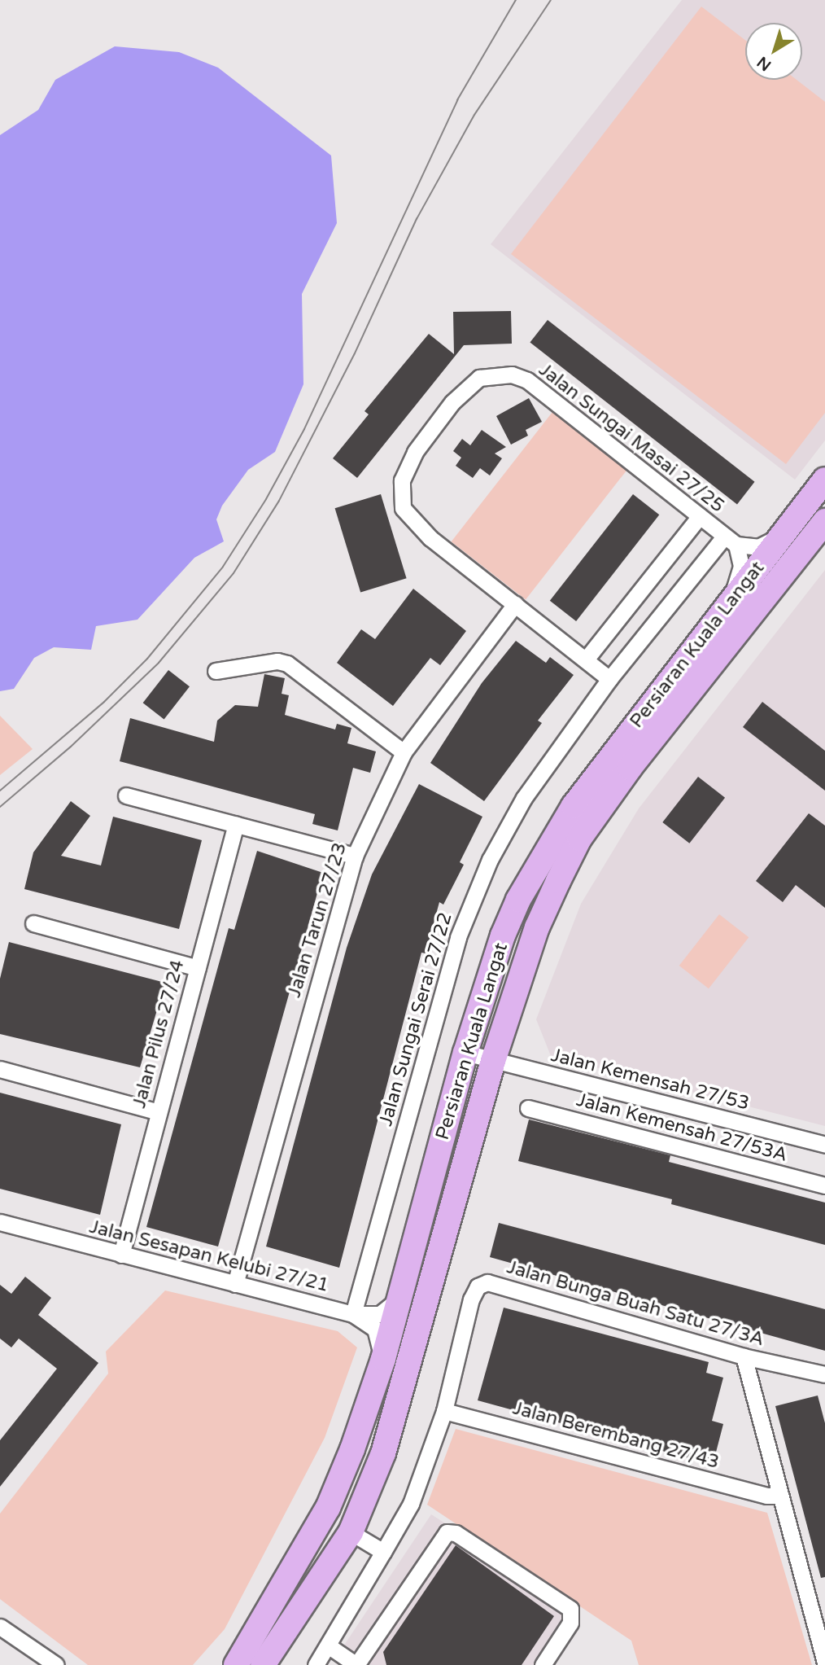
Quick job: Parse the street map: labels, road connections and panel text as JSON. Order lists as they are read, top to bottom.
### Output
{
  "streets": {
    "main road": ["Persiaran Kuala Langat"],
    "street": [
      "Jalan Sungai Masai 27/25",
      "Jalan Tarun 27/23",
      "Jalan Sungai Serai 27/22",
      "Jalan Pilus 27/24",
      "Jalan Kemensah 27/53",
      "Jalan Kemensah 27/53A",
      "Jalan Sesapan Kelubi 27/21",
      "Jalan Bunga Buah Satu 27/3A",
      "Jalan Berembang 27/43"
    ]
  },
  "crossings": [
    ["Jalan Sungai Masai 27/25", "Jalan Tarun 27/23"],
    ["Jalan Sungai Masai 27/25", "Jalan Sungai Serai 27/22"],
    ["Persiaran Kuala Langat", "Jalan Kemensah 27/53"],
    ["Persiaran Kuala Langat", "Jalan Sesapan Kelubi 27/21"],
    ["Jalan Tarun 27/23", "Jalan Sesapan Kelubi 27/21"],
    ["Jalan Sungai Serai 27/22", "Jalan Sesapan Kelubi 27/21"],
    ["Jalan Pilus 27/24", "Jalan Sesapan Kelubi 27/21"],
    ["Jalan Bunga Buah Satu 27/3A", "Jalan Berembang 27/43"]
  ],
  "north": "bottom left"
}
